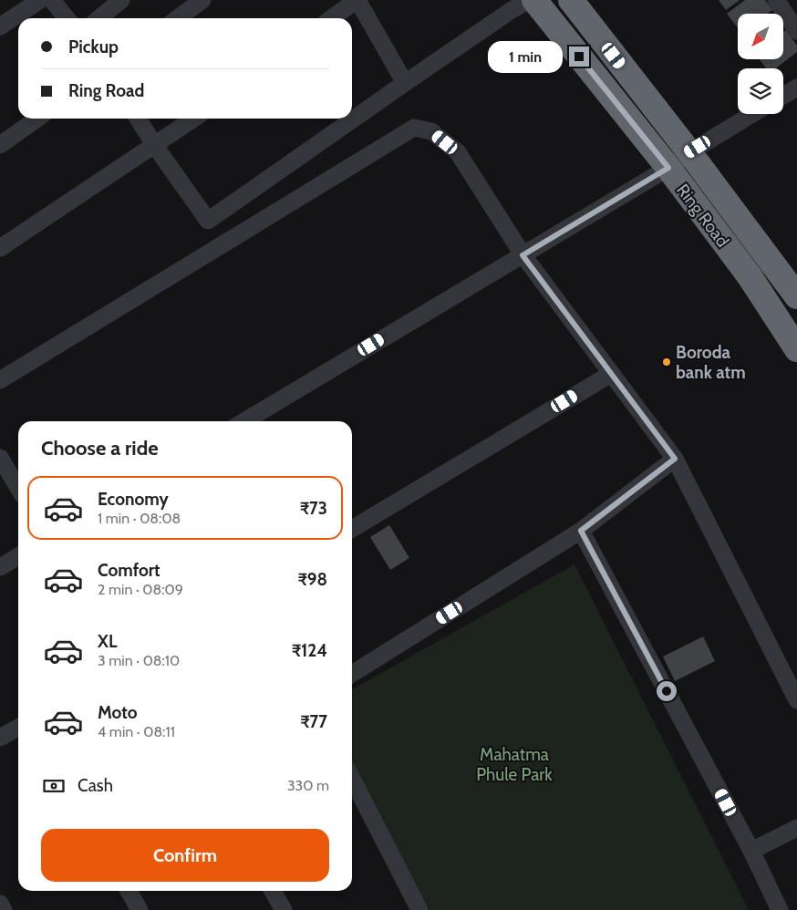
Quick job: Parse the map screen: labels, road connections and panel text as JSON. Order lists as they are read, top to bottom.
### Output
{
  "streets": {
    "highway": ["Ring Road"]
  },
  "parks": ["Mahatma Phule Park"],
  "places": ["Boroda bank atm"],
  "north": "bottom left",
  "page": {
    "banner": ["Pickup", "Ring Road"],
    "bubble": "1 min",
    "heading": "Choose a ride",
    "list": [
      {
        "name": "Economy",
        "note": "1 min · 08:08",
        "value": "₹73"
      },
      {
        "name": "Comfort",
        "note": "2 min · 08:09",
        "value": "₹98"
      },
      {
        "name": "XL",
        "note": "3 min · 08:10",
        "value": "₹124"
      },
      {
        "name": "Moto",
        "note": "4 min · 08:11",
        "value": "₹77"
      }
    ],
    "pay": ["Cash", "330 m"],
    "buttons": "Confirm"
  }
}
